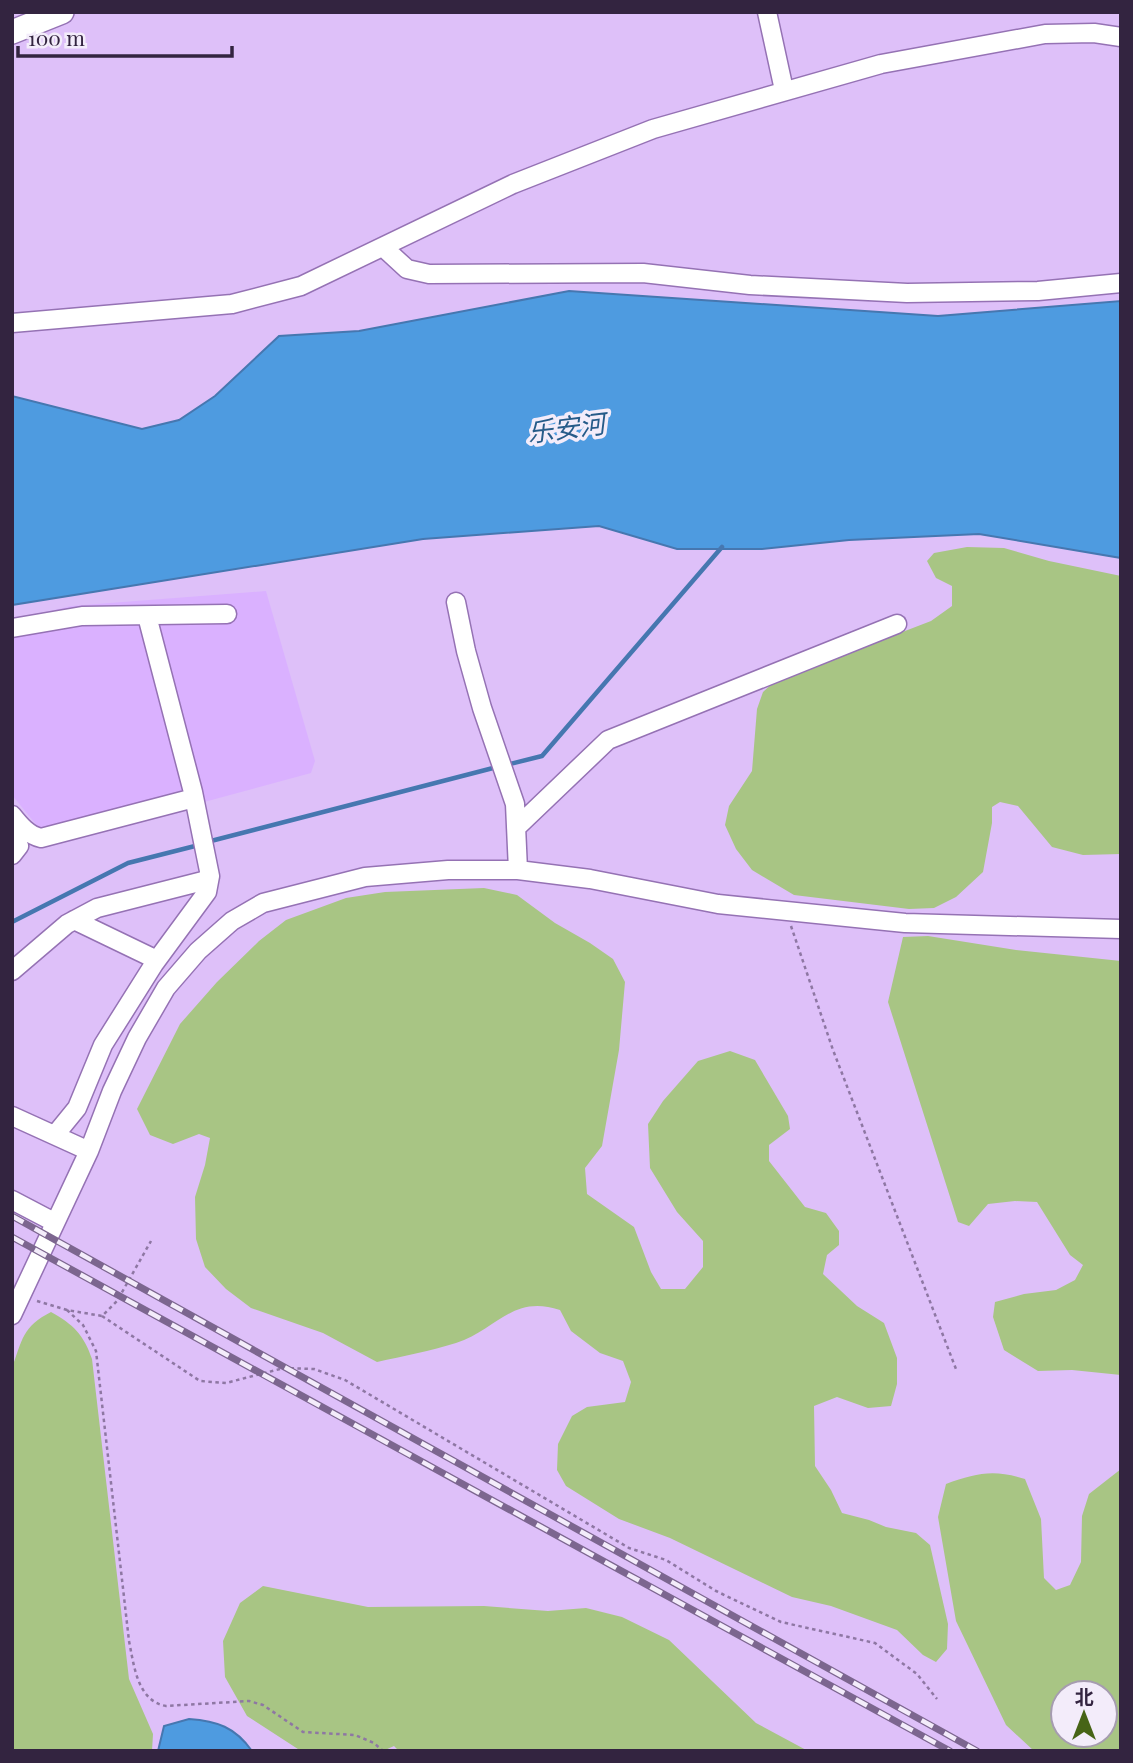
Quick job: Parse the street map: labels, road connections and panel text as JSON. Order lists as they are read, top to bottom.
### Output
{
  "water": ["乐安河"],
  "scale_bar": "100 m",
  "north": "top"
}
